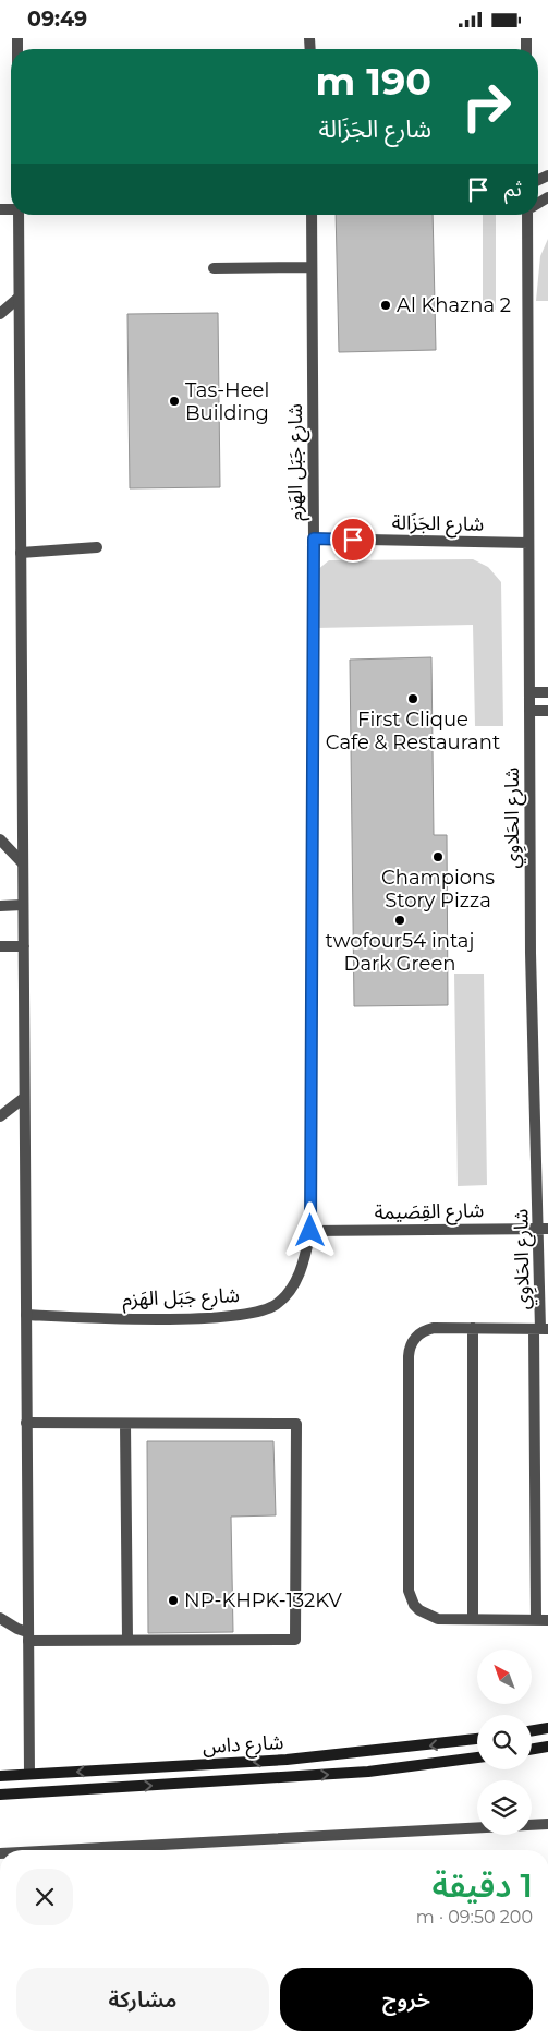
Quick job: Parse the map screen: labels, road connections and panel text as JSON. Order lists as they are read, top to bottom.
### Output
{
  "streets": {
    "street": [
      "شارع جَبَل الهَزم",
      "شارع الجَزَالة",
      "شارع الحَلاوِي",
      "شارع القِصَيمة",
      "شارع داس"
    ]
  },
  "crossings": [
    ["شارع جَبَل الهَزم", "شارع الجَزَالة"],
    ["شارع جَبَل الهَزم", "شارع القِصَيمة"],
    ["شارع الجَزَالة", "شارع الحَلاوِي"],
    ["شارع الحَلاوِي", "شارع القِصَيمة"]
  ],
  "places": [
    "Al Khazna 2",
    "Tas-Heel Building",
    "First Clique Cafe & Restaurant",
    "Champions Story Pizza",
    "twofour54 intaj Dark Green",
    "NP-KHPK-132KV"
  ],
  "north": "top left",
  "page": {
    "status": "09:49",
    "turn": ["190 m", "شارع الجَزَالة"],
    "then": "ثم",
    "heading": ["1 دقيقة", "200 m · 09:50"],
    "buttons": ["خروج", "مشاركة"]
  }
}
